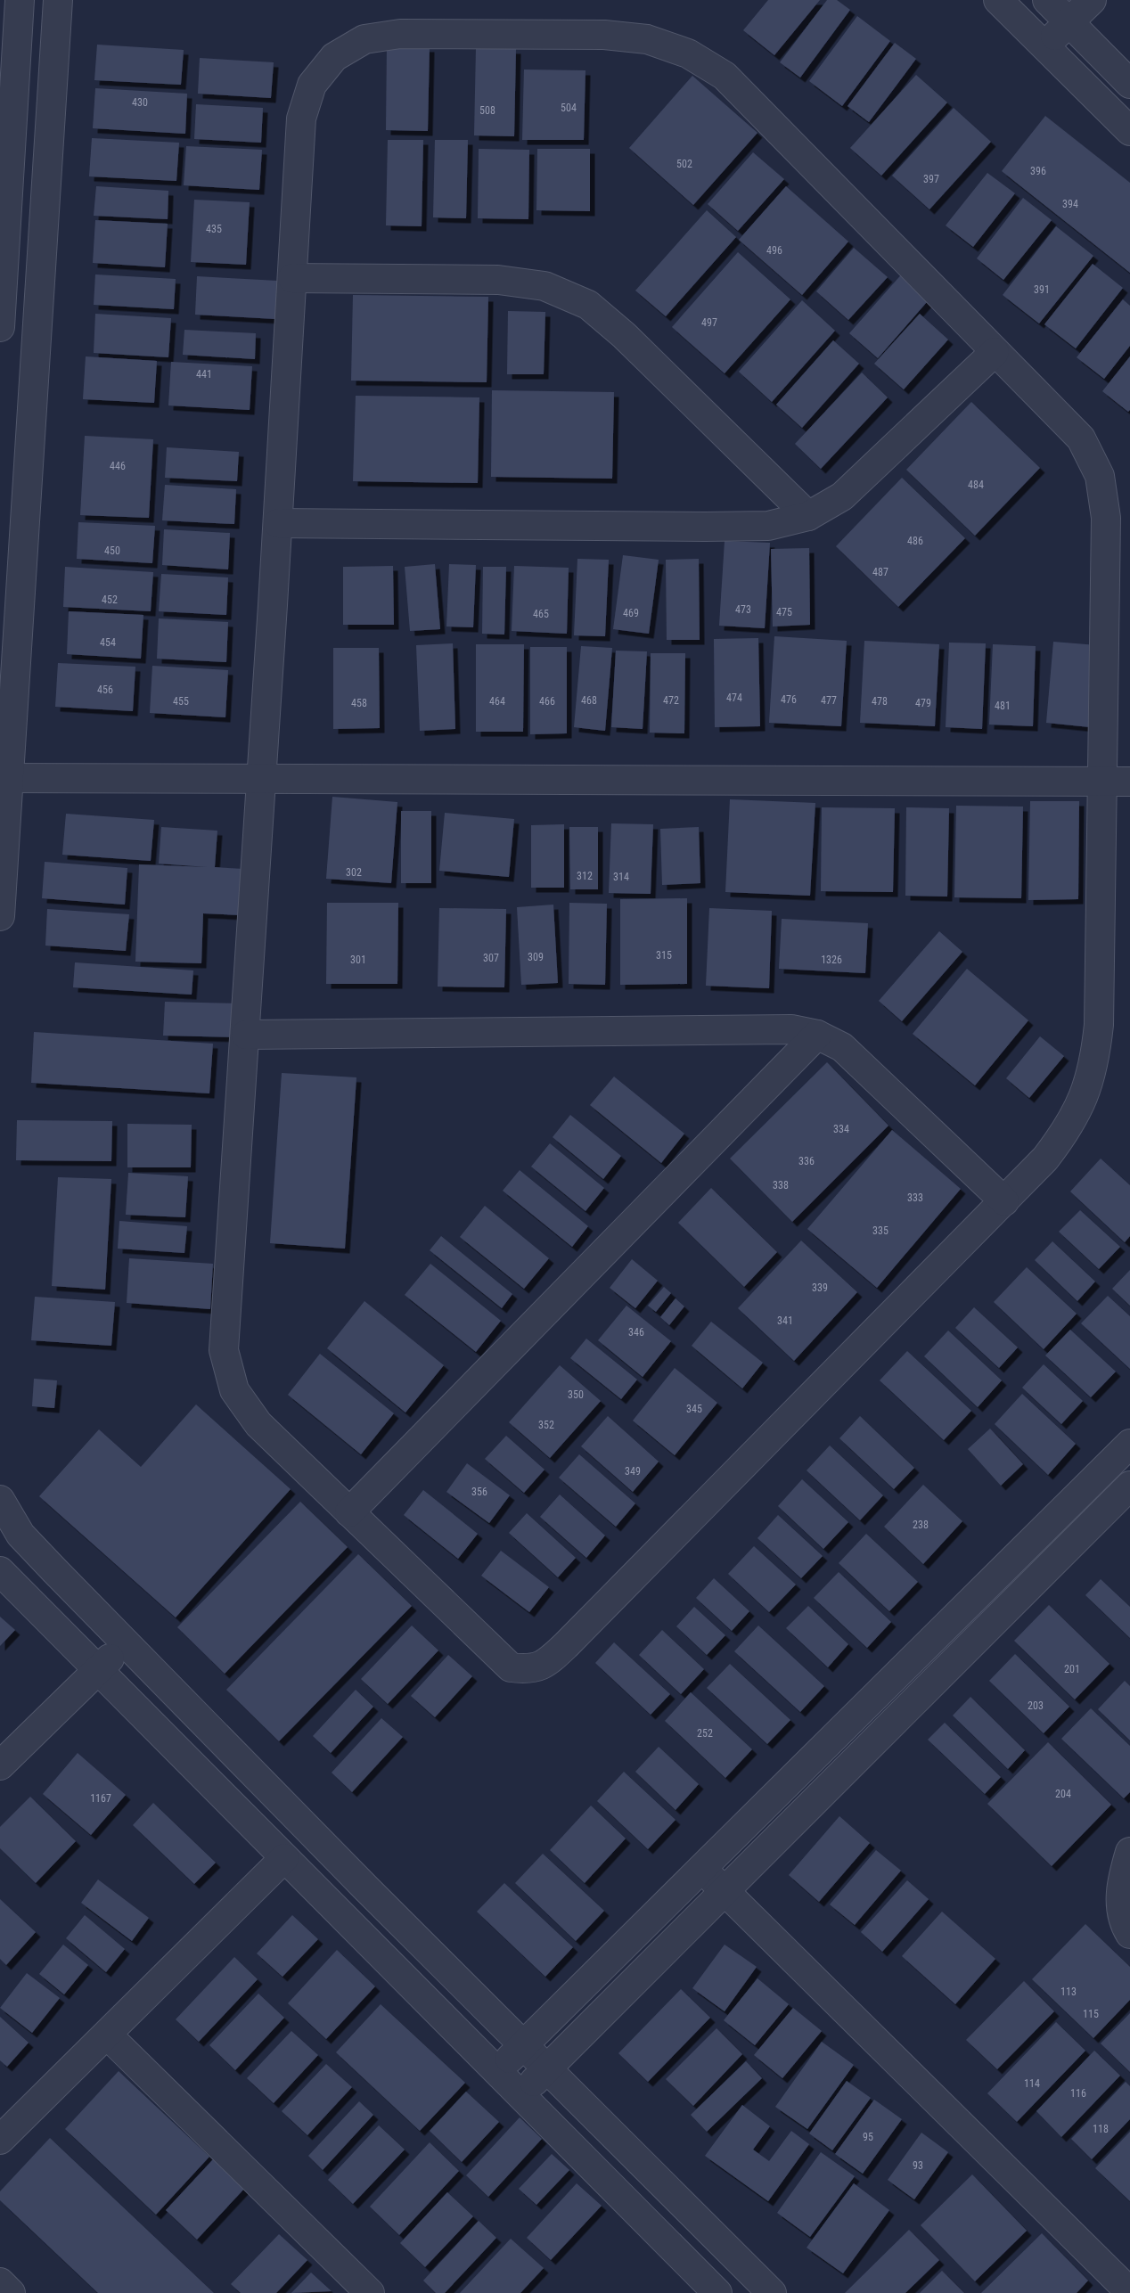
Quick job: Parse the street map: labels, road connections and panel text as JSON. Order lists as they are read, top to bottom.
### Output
{
  "house_numbers": [
    "430",
    "504",
    "508",
    "502",
    "396",
    "397",
    "394",
    "435",
    "496",
    "391",
    "497",
    "441",
    "446",
    "484",
    "486",
    "450",
    "487",
    "452",
    "473",
    "475",
    "469",
    "465",
    "454",
    "456",
    "474",
    "476",
    "468",
    "472",
    "477",
    "455",
    "464",
    "466",
    "478",
    "458",
    "479",
    "481",
    "302",
    "312",
    "314",
    "315",
    "309",
    "307",
    "301",
    "1326",
    "334",
    "336",
    "338",
    "333",
    "335",
    "339",
    "341",
    "346",
    "350",
    "345",
    "352",
    "349",
    "356",
    "238",
    "201",
    "203",
    "252",
    "204",
    "1167",
    "113",
    "115",
    "114",
    "116",
    "118",
    "95",
    "93"
  ]
}
